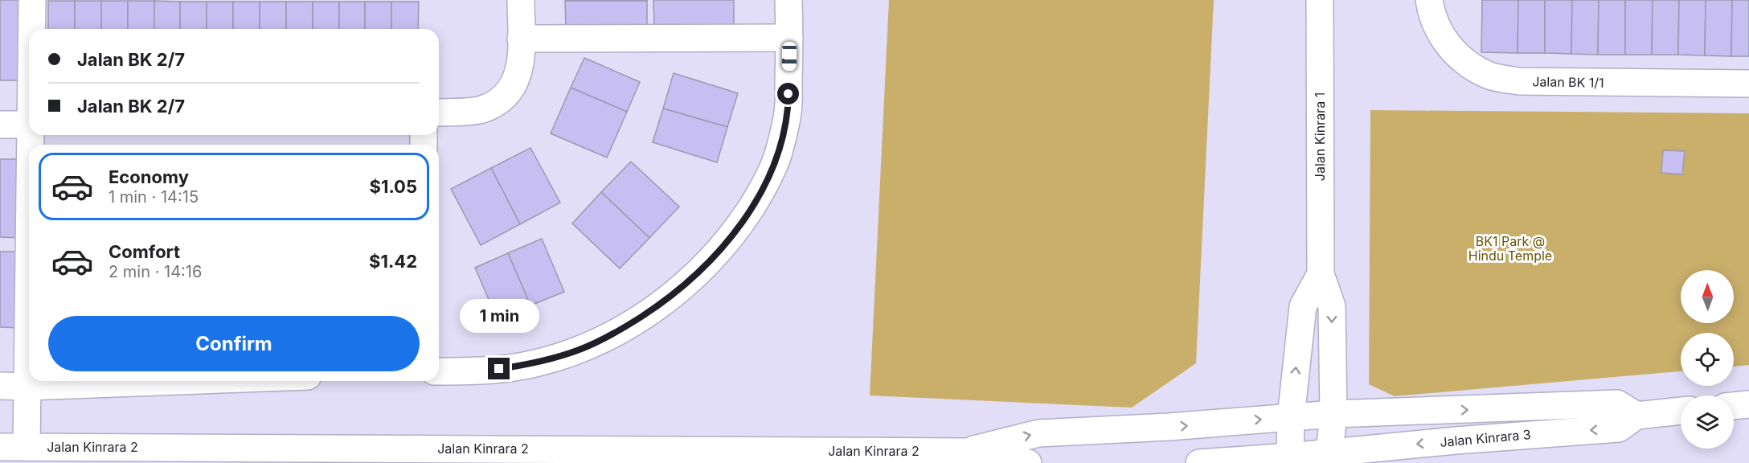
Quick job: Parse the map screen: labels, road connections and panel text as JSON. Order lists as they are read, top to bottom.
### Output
{
  "streets": {
    "street": [
      "Jalan BK 1/1",
      "Jalan Kinrara 1",
      "Jalan Kinrara 3",
      "Jalan Kinrara 2"
    ]
  },
  "crossings": [
    ["Jalan Kinrara 1", "Jalan Kinrara 3"],
    ["Jalan Kinrara 1", "Jalan Kinrara 2"],
    ["Jalan Kinrara 3", "Jalan Kinrara 2"]
  ],
  "parks": ["BK1 Park @ Hindu Temple"],
  "north": "top",
  "page": {
    "banner": ["Jalan BK 2/7", "Jalan BK 2/7"],
    "list": [
      {
        "name": "Economy",
        "note": "1 min · 14:15",
        "value": "$1.05"
      },
      {
        "name": "Comfort",
        "note": "2 min · 14:16",
        "value": "$1.42"
      }
    ],
    "bubble": "1 min",
    "buttons": "Confirm"
  }
}
